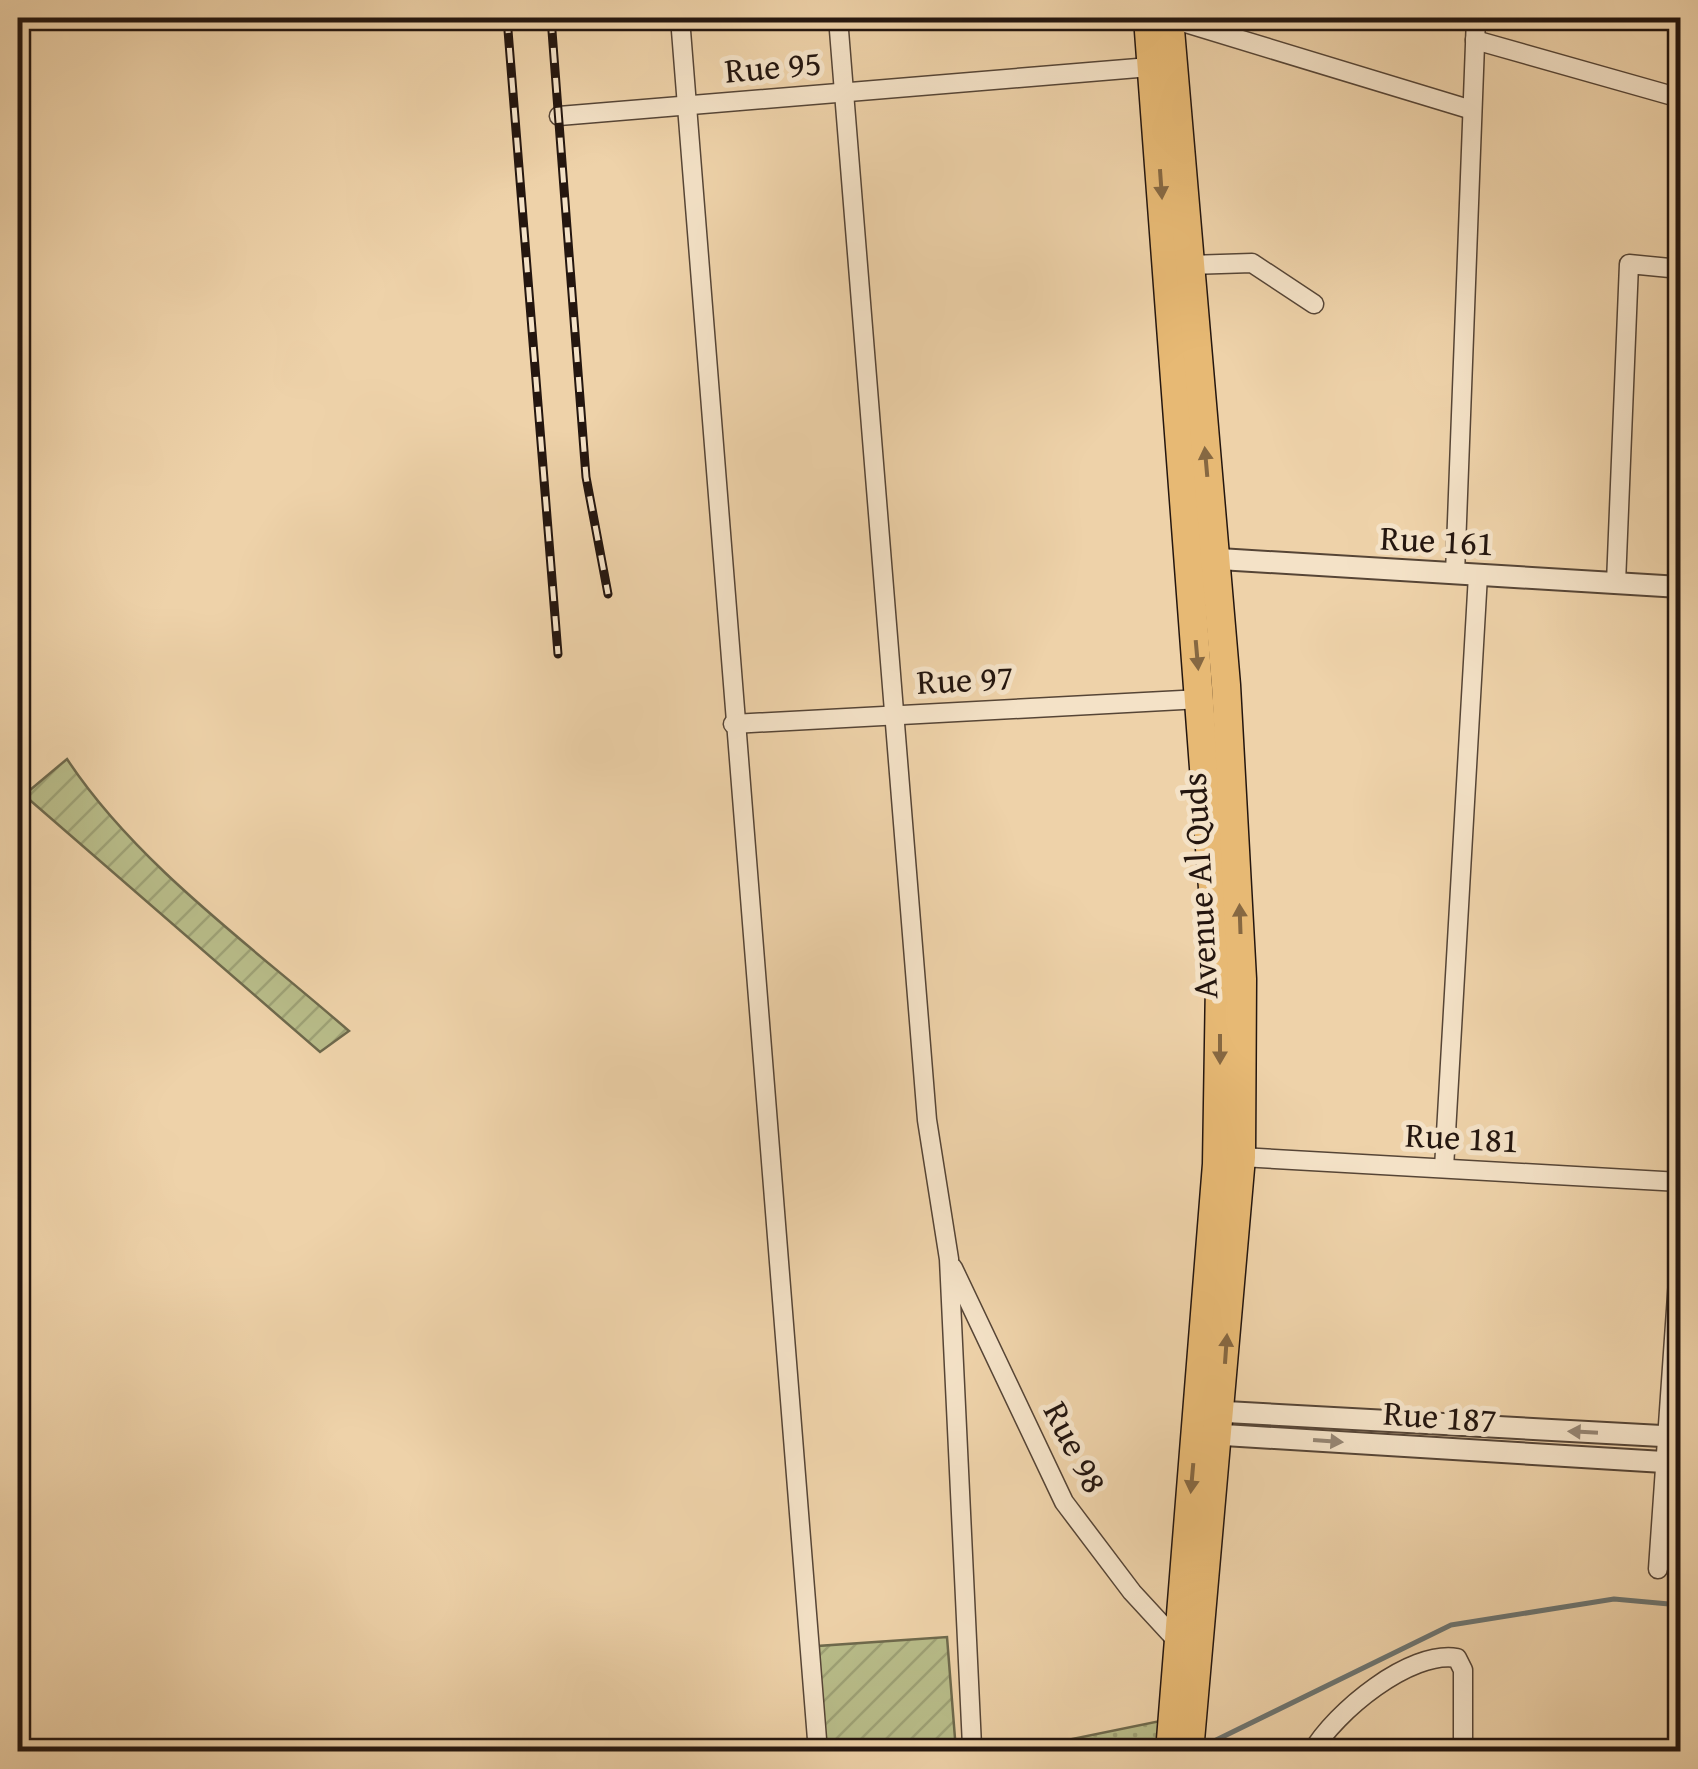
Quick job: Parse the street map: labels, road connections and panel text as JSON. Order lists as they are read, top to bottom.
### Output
{
  "streets": {
    "main road": ["Avenue Al Quds"],
    "street": [
      "Rue 95",
      "Rue 161",
      "Rue 97",
      "Rue 181",
      "Rue 187",
      "Rue 98"
    ]
  },
  "crossings": [
    ["Rue 95", "Avenue Al Quds"],
    ["Rue 161", "Avenue Al Quds"],
    ["Rue 97", "Avenue Al Quds"],
    ["Avenue Al Quds", "Rue 181"],
    ["Avenue Al Quds", "Rue 187"],
    ["Avenue Al Quds", "Rue 98"]
  ]
}
